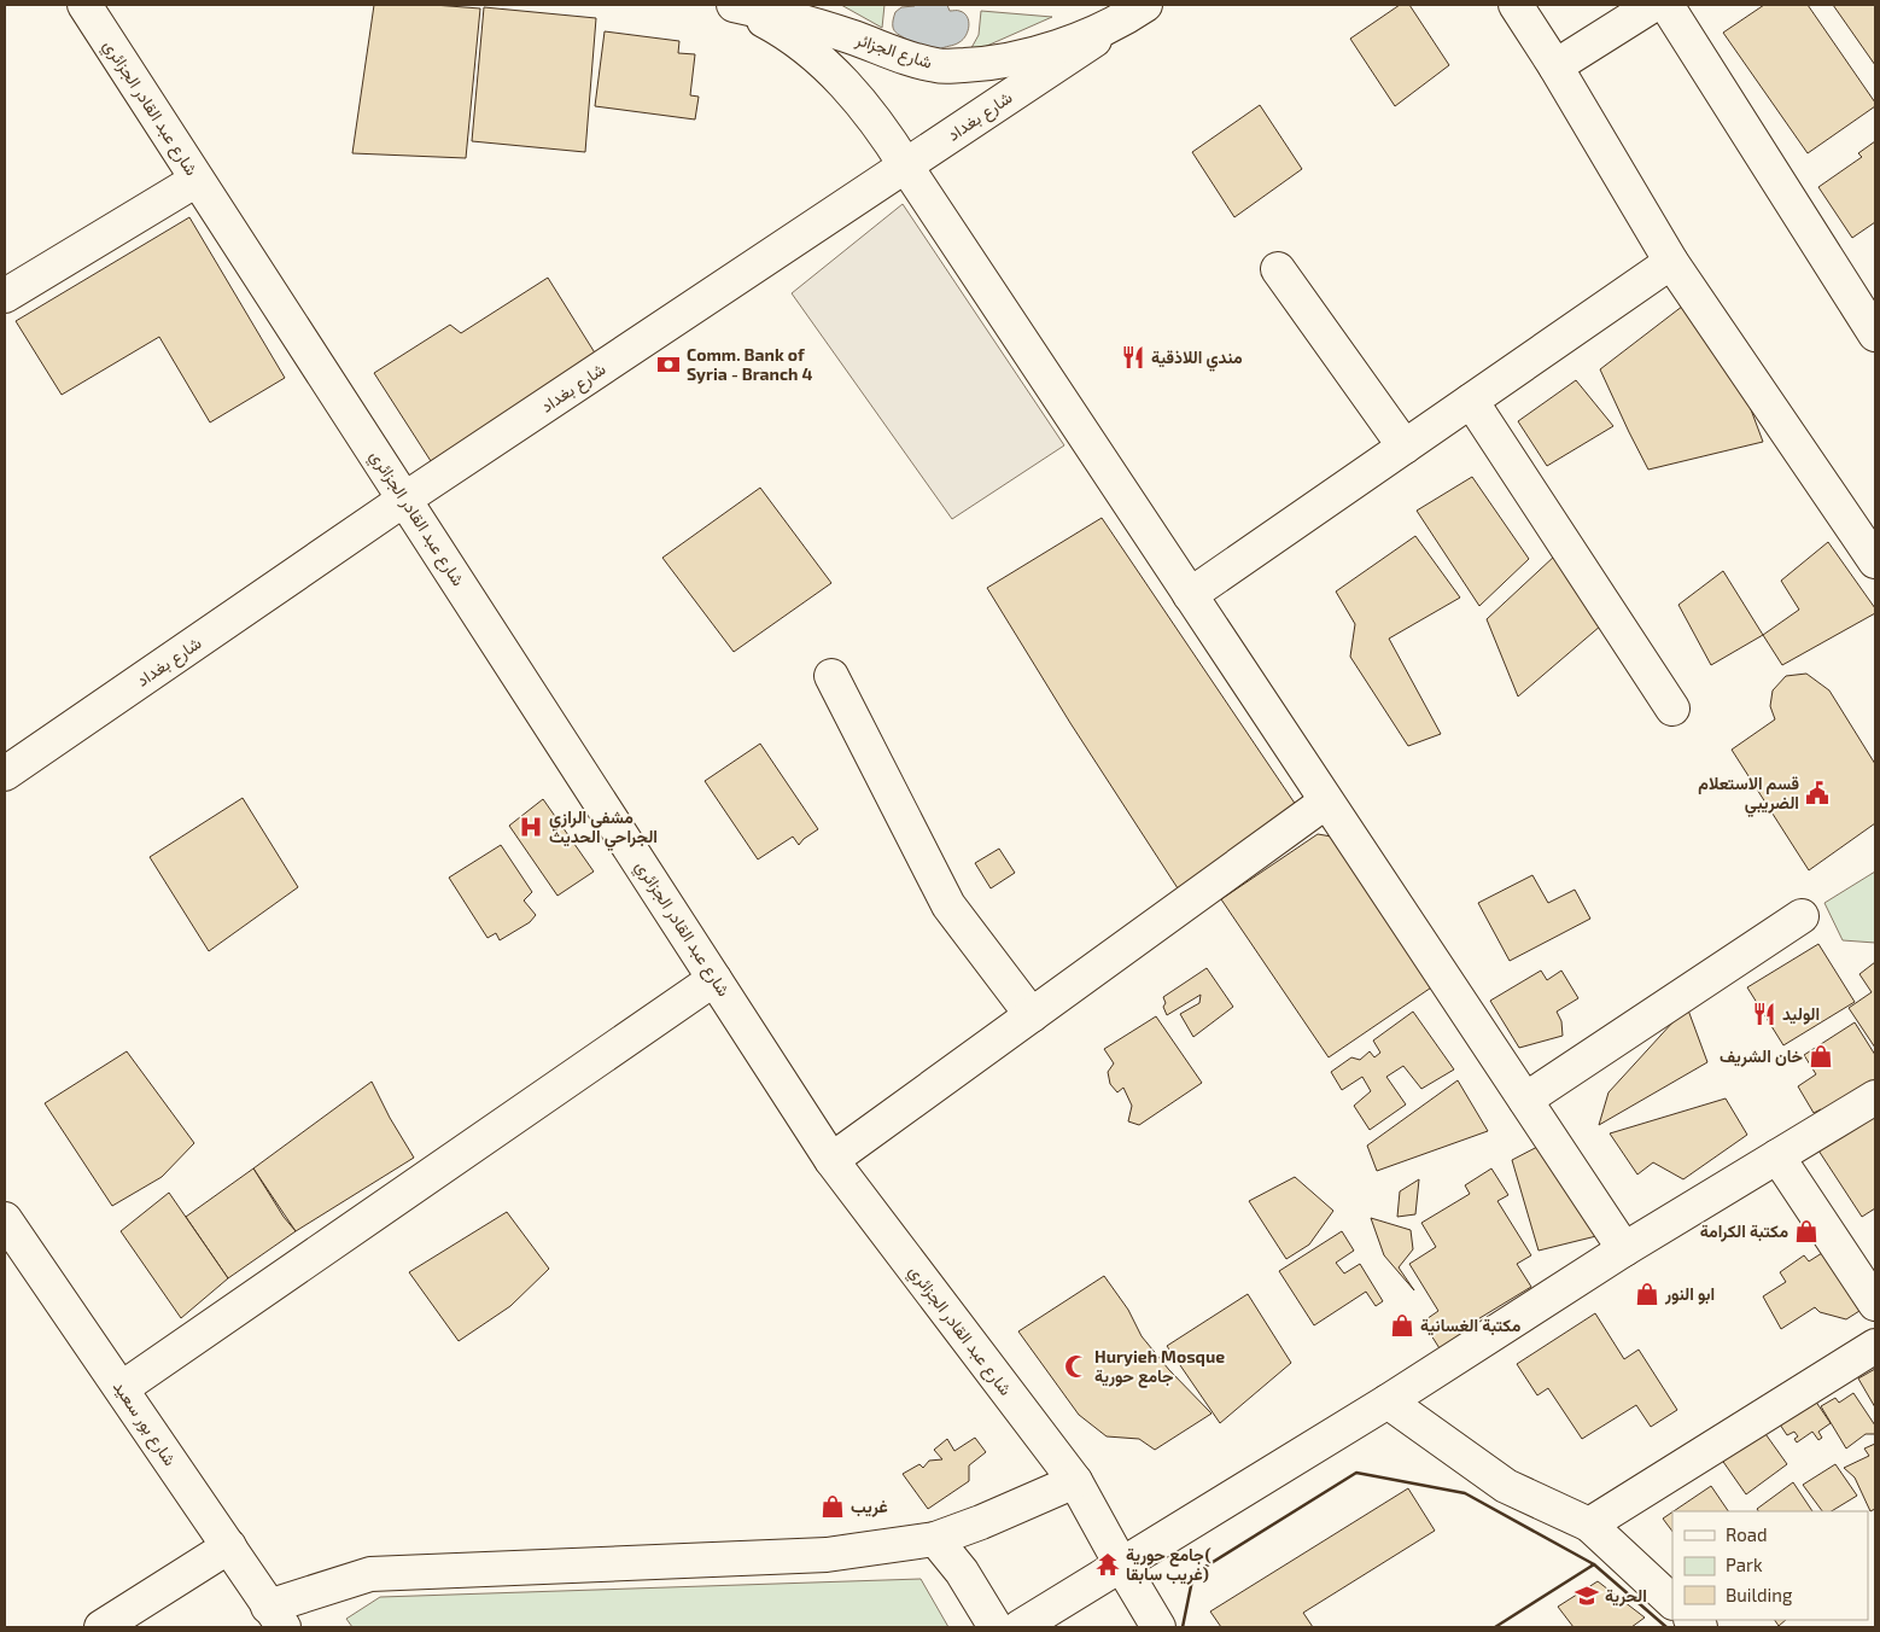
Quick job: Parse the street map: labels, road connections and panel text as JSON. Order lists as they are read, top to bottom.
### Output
{
  "streets": {
    "street": [
      "شارع الجزائر",
      "شارع عبد القادر الجزائري",
      "شارع بغداد",
      "شارع بور سعيد"
    ]
  },
  "crossings": [
    ["شارع الجزائر", "شارع بغداد"],
    ["شارع عبد القادر الجزائري", "شارع بغداد"]
  ],
  "places": {
    "restaurant": ["مندي اللاذقية", "الوليد"],
    "bank": ["Comm. Bank of Syria - Branch 4"],
    "public building": ["قسم الاستعلام الضريبي"],
    "hospital": ["مشفى الرازي الجراحي الحديث"],
    "shop": [
      "خان الشريف",
      "مكتبة الكرامة",
      "ابو النور",
      "مكتبة الغسانية",
      "غريب"
    ],
    "mosque": ["Huryieh Mosque جامع حورية"],
    "temple": ["جامع حورية( غريب سابقا)"],
    "school or university": ["الحرية"]
  },
  "legend": ["Road", "Park", "Building"]
}
